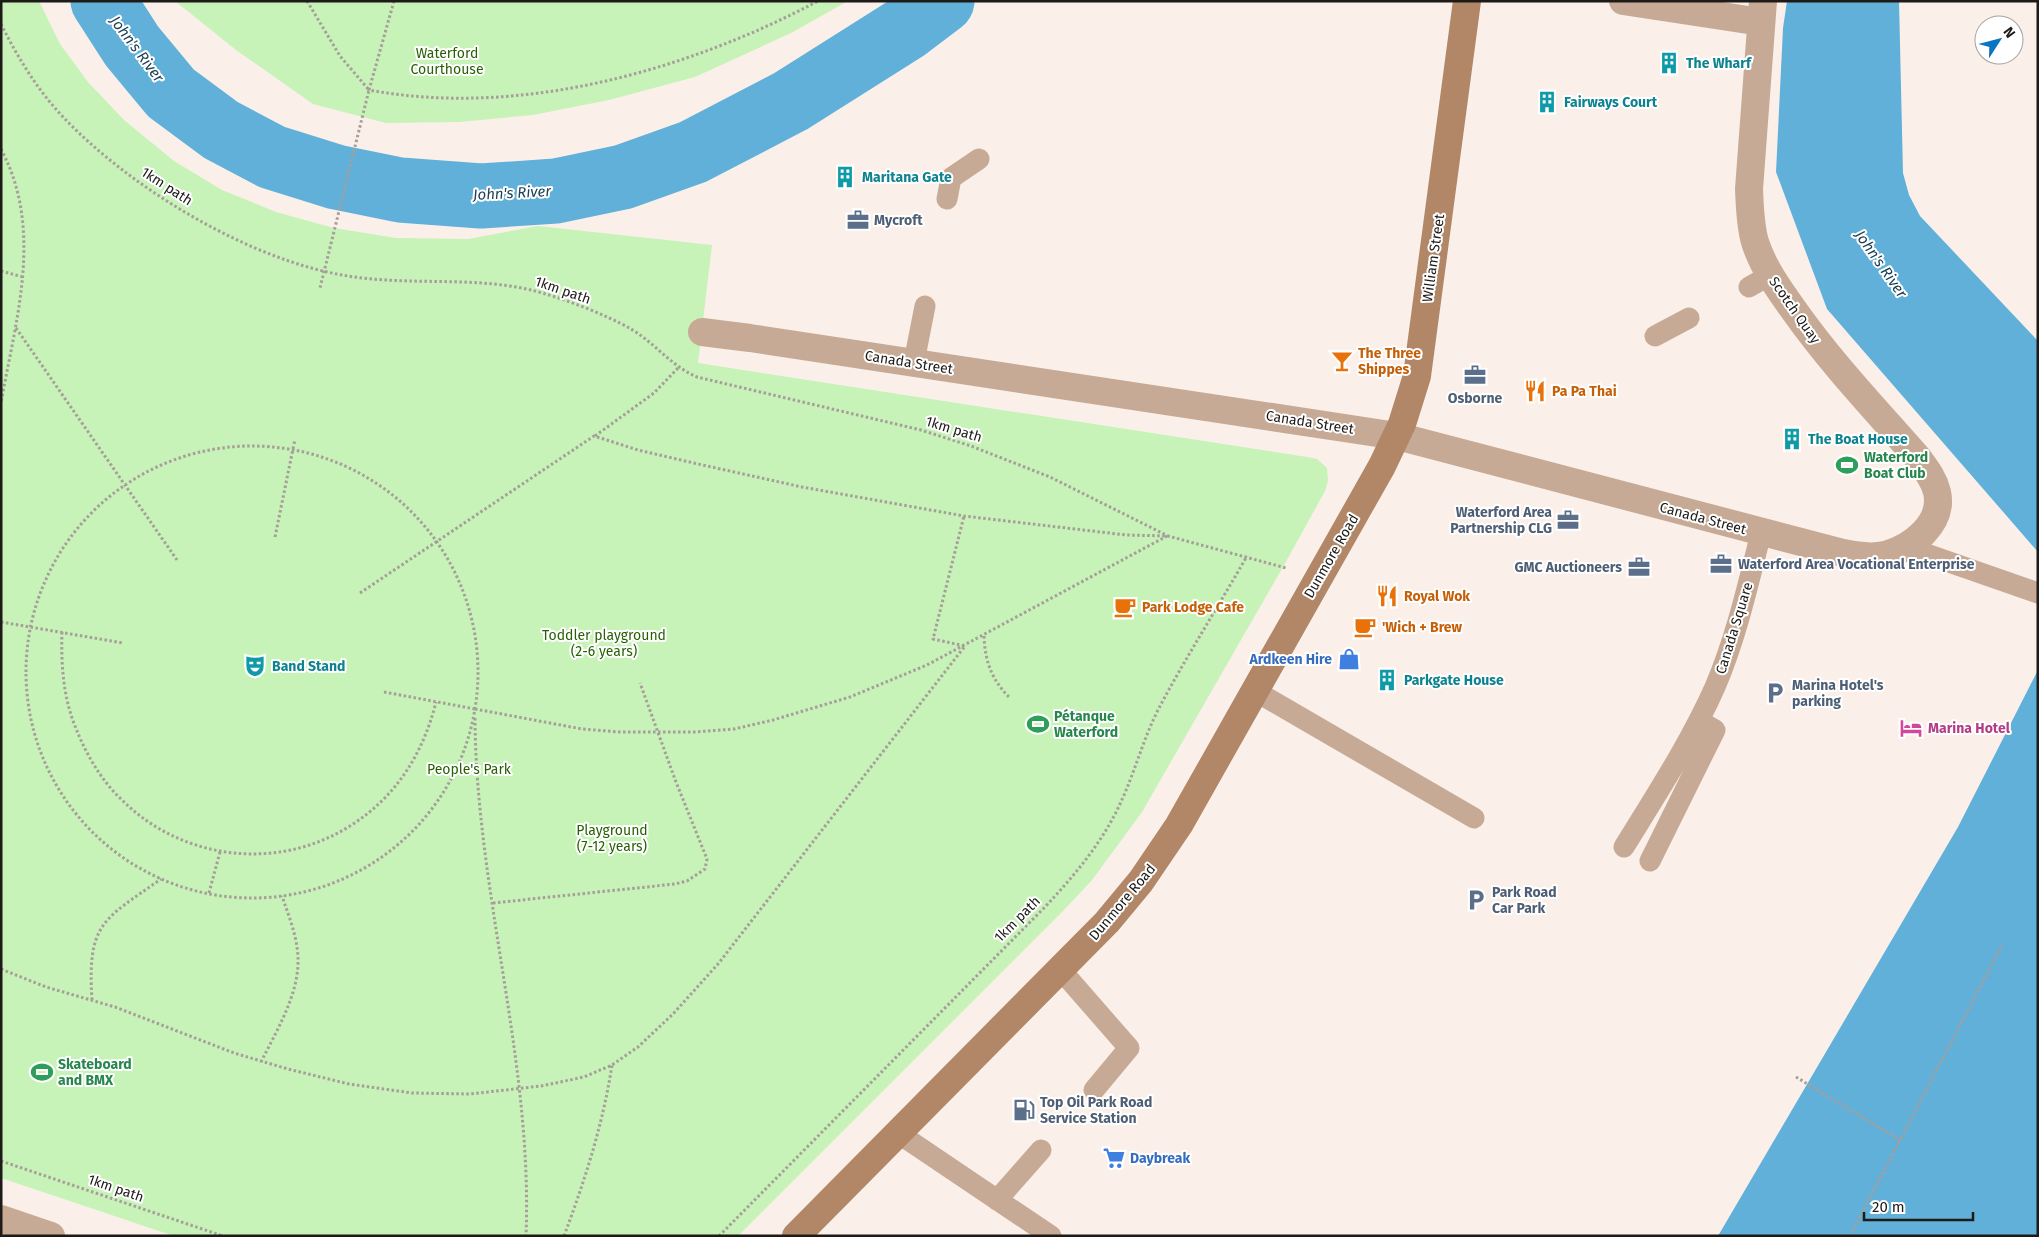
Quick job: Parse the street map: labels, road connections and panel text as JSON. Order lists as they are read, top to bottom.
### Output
{
  "streets": {
    "main road": ["William Street", "Dunmore Road"],
    "street": ["Scotch Quay", "Canada Street"],
    "lane": ["Canada Square"],
    "path": ["1km path"]
  },
  "crossings": [
    ["William Street", "Canada Street"],
    ["William Street", "Dunmore Road"],
    ["Scotch Quay", "Canada Street"],
    ["Canada Street", "Canada Square"]
  ],
  "water": ["John's River"],
  "parks": [
    "Waterford Courthouse",
    "Toddler playground (2-6 years)",
    "People's Park",
    "Playground (7-12 years)"
  ],
  "places": {
    "building": [
      "The Wharf",
      "Fairways Court",
      "Maritana Gate",
      "The Boat House",
      "Parkgate House"
    ],
    "office": [
      "Mycroft",
      "Osborne",
      "Waterford Area Partnership CLG",
      "Waterford Area Vocational Enterprise",
      "GMC Auctioneers"
    ],
    "bar": ["The Three Shippes"],
    "restaurant": ["Pa Pa Thai", "Royal Wok"],
    "sports": ["Waterford Boat Club", "Pétanque Waterford", "Skateboard and BMX"],
    "cafe": ["Park Lodge Cafe", "'Wich + Brew"],
    "shop": ["Ardkeen Hire"],
    "theatre": ["Band Stand"],
    "parking": ["Marina Hotel's parking", "Park Road Car Park"],
    "hotel": ["Marina Hotel"],
    "fuel station": ["Top Oil Park Road Service Station"],
    "supermarket": ["Daybreak"]
  },
  "scale_bar": "20 m",
  "north": "top right"
}
